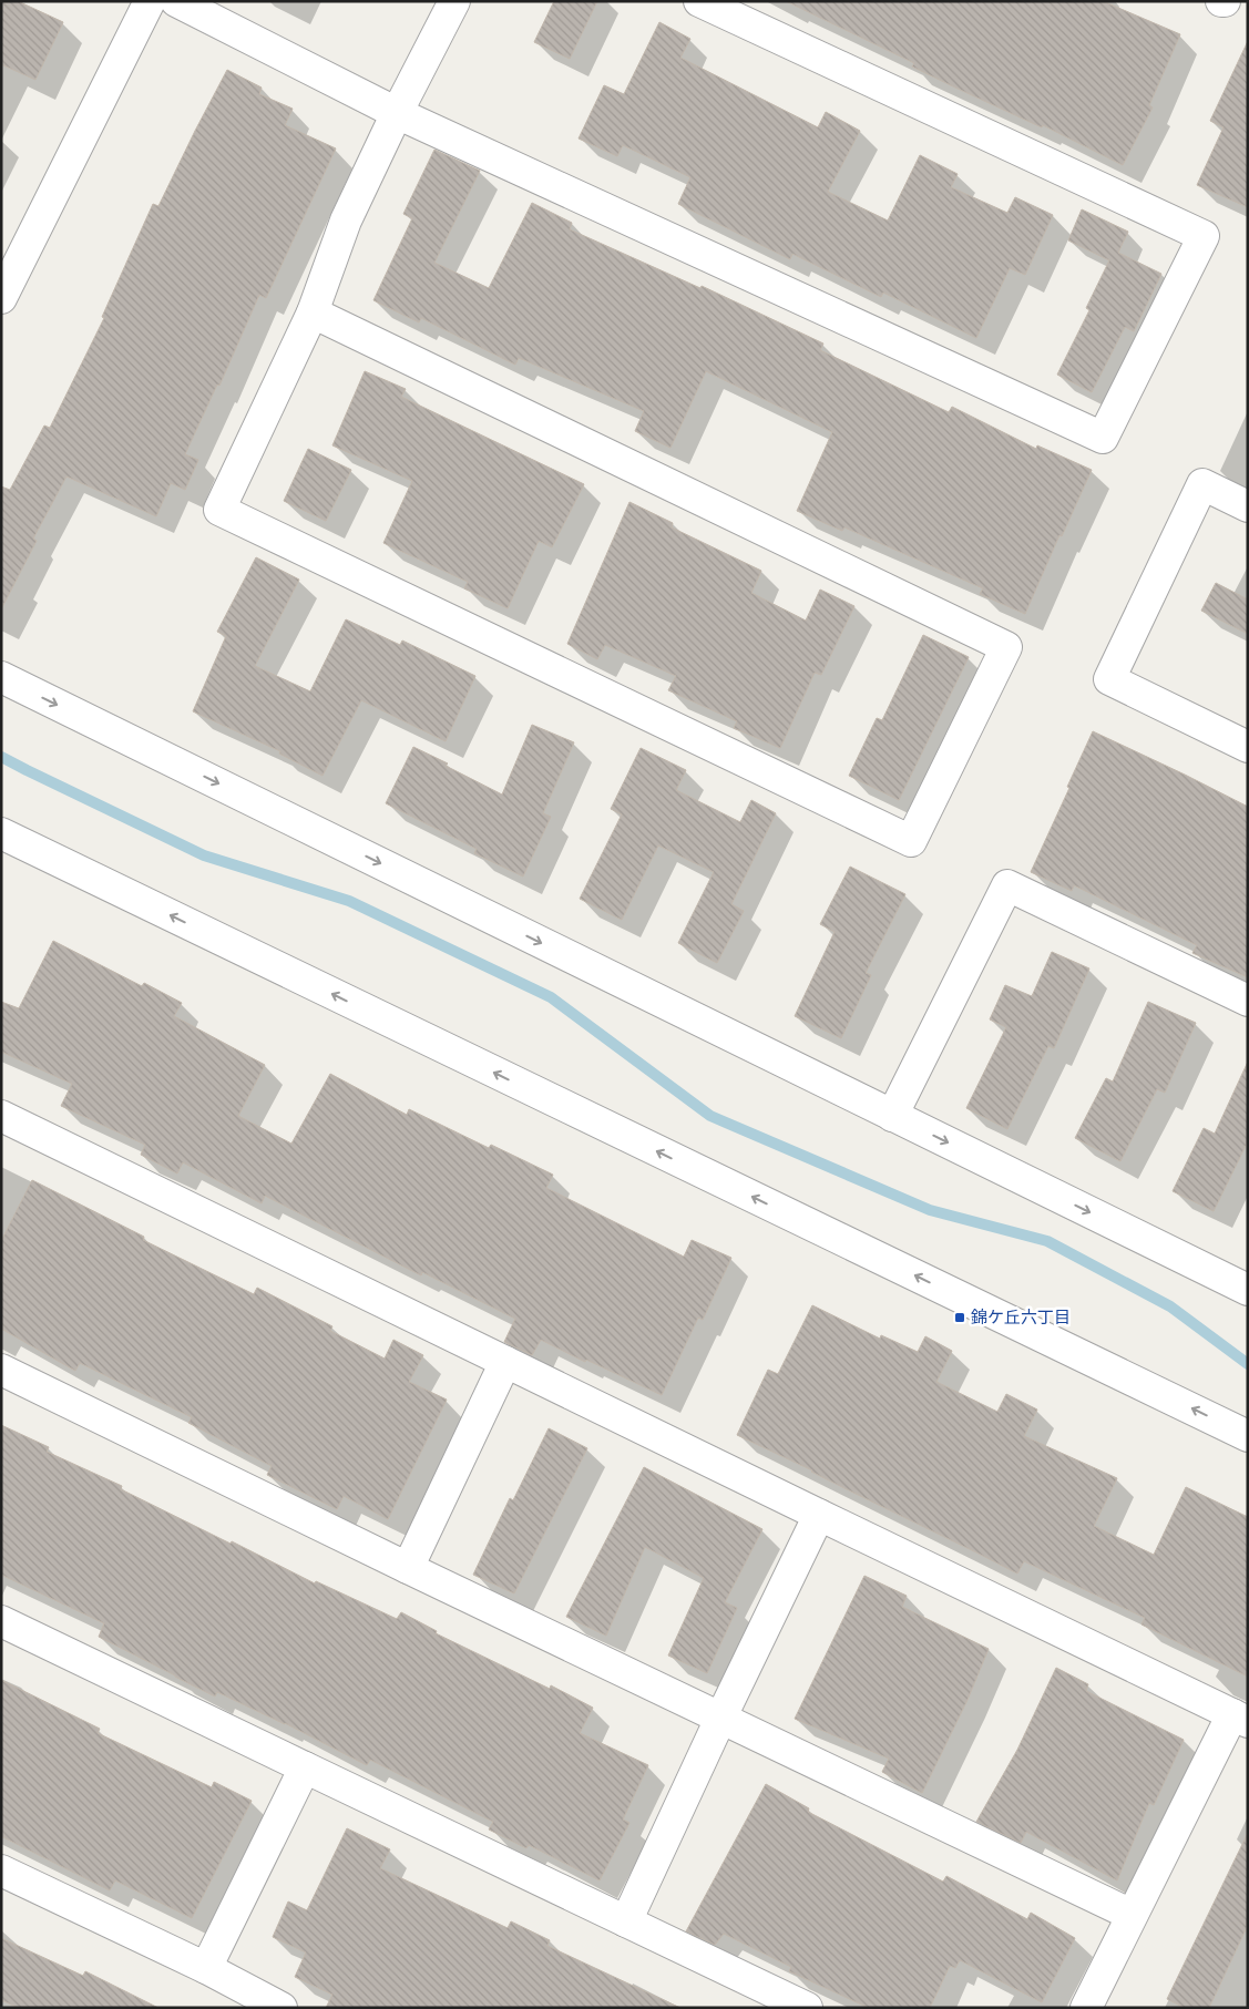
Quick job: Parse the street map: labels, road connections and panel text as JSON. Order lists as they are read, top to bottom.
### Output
{
  "places": {
    "transit": ["錦ケ丘六丁目"]
  }
}
